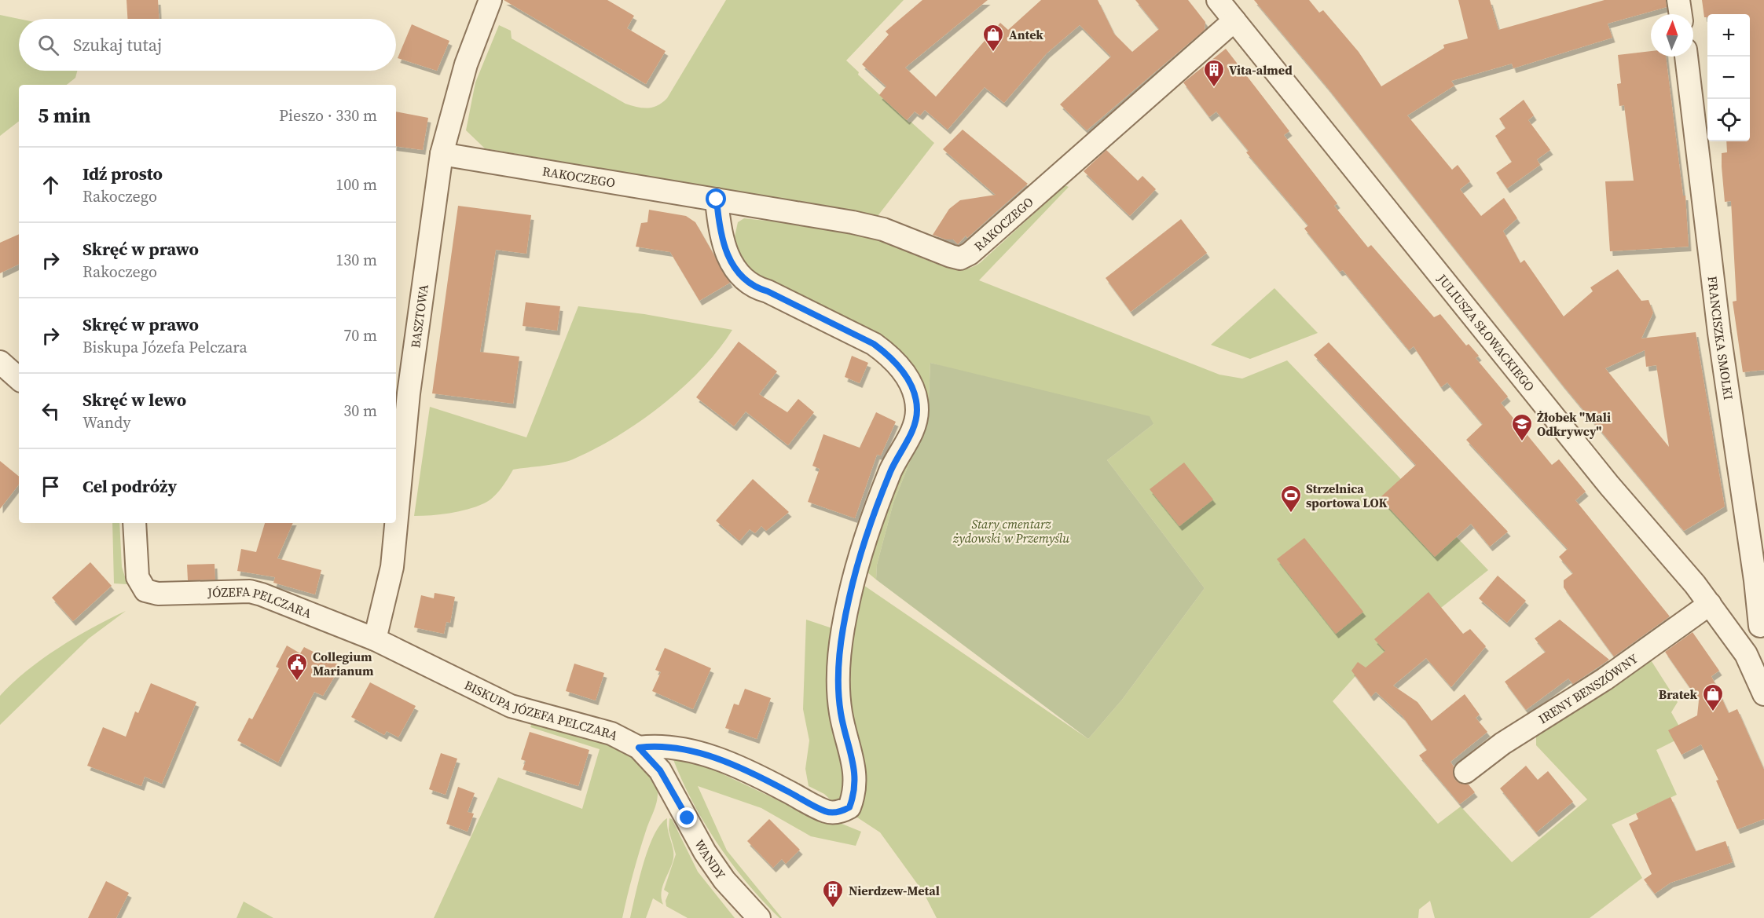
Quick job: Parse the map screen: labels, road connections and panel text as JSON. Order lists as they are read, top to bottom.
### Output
{
  "streets": {
    "street": [
      "RAKOCZEGO",
      "BASZTOWA",
      "JULIUSZA SŁOWACKIEGO",
      "FRANCISZKA SMOLKI",
      "JÓZEFA PELCZARA",
      "IRENY BENSZÓWNY",
      "BISKUPA JÓZEFA PELCZARA",
      "WANDY"
    ]
  },
  "crossings": [
    ["RAKOCZEGO", "BASZTOWA"],
    ["RAKOCZEGO", "JULIUSZA SŁOWACKIEGO"],
    ["BASZTOWA", "JÓZEFA PELCZARA"],
    ["BASZTOWA", "BISKUPA JÓZEFA PELCZARA"],
    ["JULIUSZA SŁOWACKIEGO", "IRENY BENSZÓWNY"],
    ["JÓZEFA PELCZARA", "BISKUPA JÓZEFA PELCZARA"],
    ["BISKUPA JÓZEFA PELCZARA", "WANDY"]
  ],
  "parks": ["Stary cmentarz żydowski w Przemyślu"],
  "places": {
    "shop": ["Antek", "Bratek"],
    "building": ["Vita-almed", "Nierdzew-Metal"],
    "school or university": ["Żłobek \"Mali Odkrywcy\""],
    "sports": ["Strzelnica sportowa LOK"],
    "public building": ["Collegium Marianum"]
  },
  "north": "top",
  "page": {
    "map_buttons": ["+", "−"],
    "search": "Szukaj tutaj",
    "heading": ["5 min", "Pieszo · 330 m"],
    "list": [
      ["Idź prosto", "Rakoczego", "100 m"],
      ["Skręć w prawo", "Rakoczego", "130 m"],
      ["Skręć w prawo", "Biskupa Józefa Pelczara", "70 m"],
      ["Skręć w lewo", "Wandy", "30 m"],
      "Cel podróży"
    ]
  }
}
